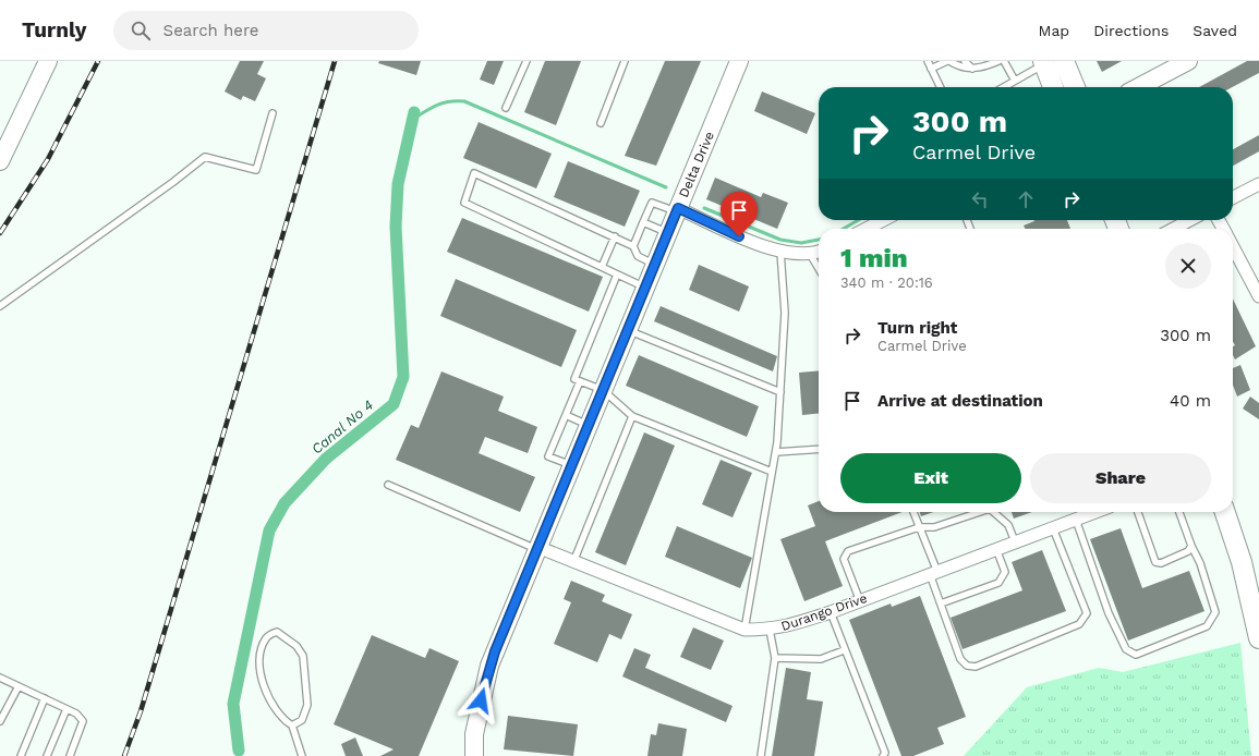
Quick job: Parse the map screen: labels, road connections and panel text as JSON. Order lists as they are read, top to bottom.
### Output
{
  "streets": {
    "main road": ["Delta Drive"],
    "street": ["Durango Drive"]
  },
  "crossings": [
    ["Delta Drive", "Durango Drive"]
  ],
  "water": ["Canal No 4"],
  "page": {
    "header": "Turnly",
    "search": "Search here",
    "nav": ["Map", "Directions", "Saved"],
    "turn": ["300 m", "Carmel Drive"],
    "heading": ["1 min", "340 m · 20:16"],
    "list": [
      {
        "name": "Turn right",
        "note": "Carmel Drive",
        "value": "300 m"
      },
      {
        "name": "Arrive at destination",
        "value": "40 m"
      }
    ],
    "buttons": ["Exit", "Share"]
  }
}
